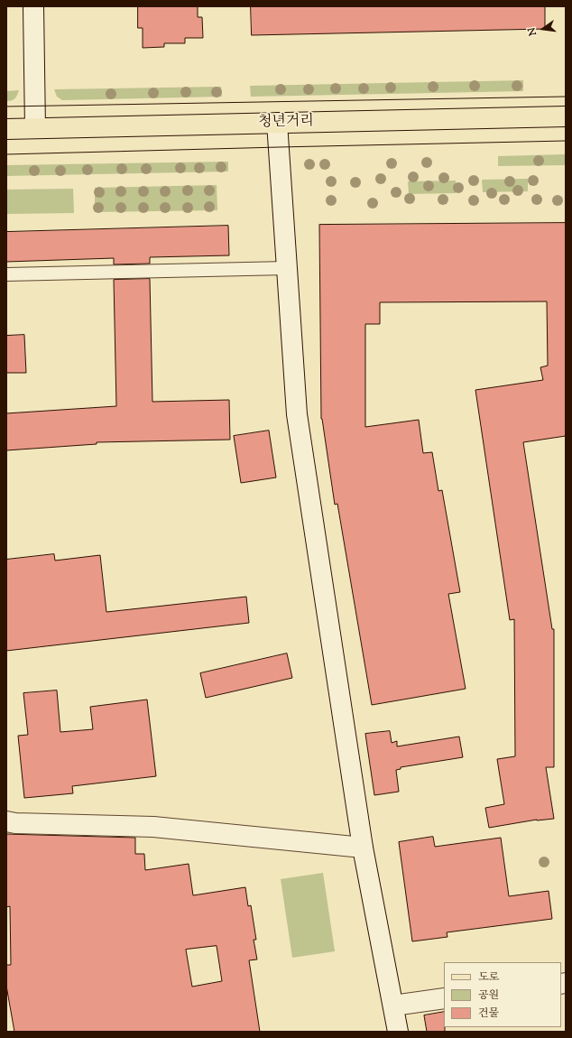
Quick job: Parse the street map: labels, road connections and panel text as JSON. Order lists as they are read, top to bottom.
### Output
{
  "streets": {
    "main road": ["청년거리"]
  },
  "legend": ["도로", "공원", "건물"],
  "north": "left"
}
